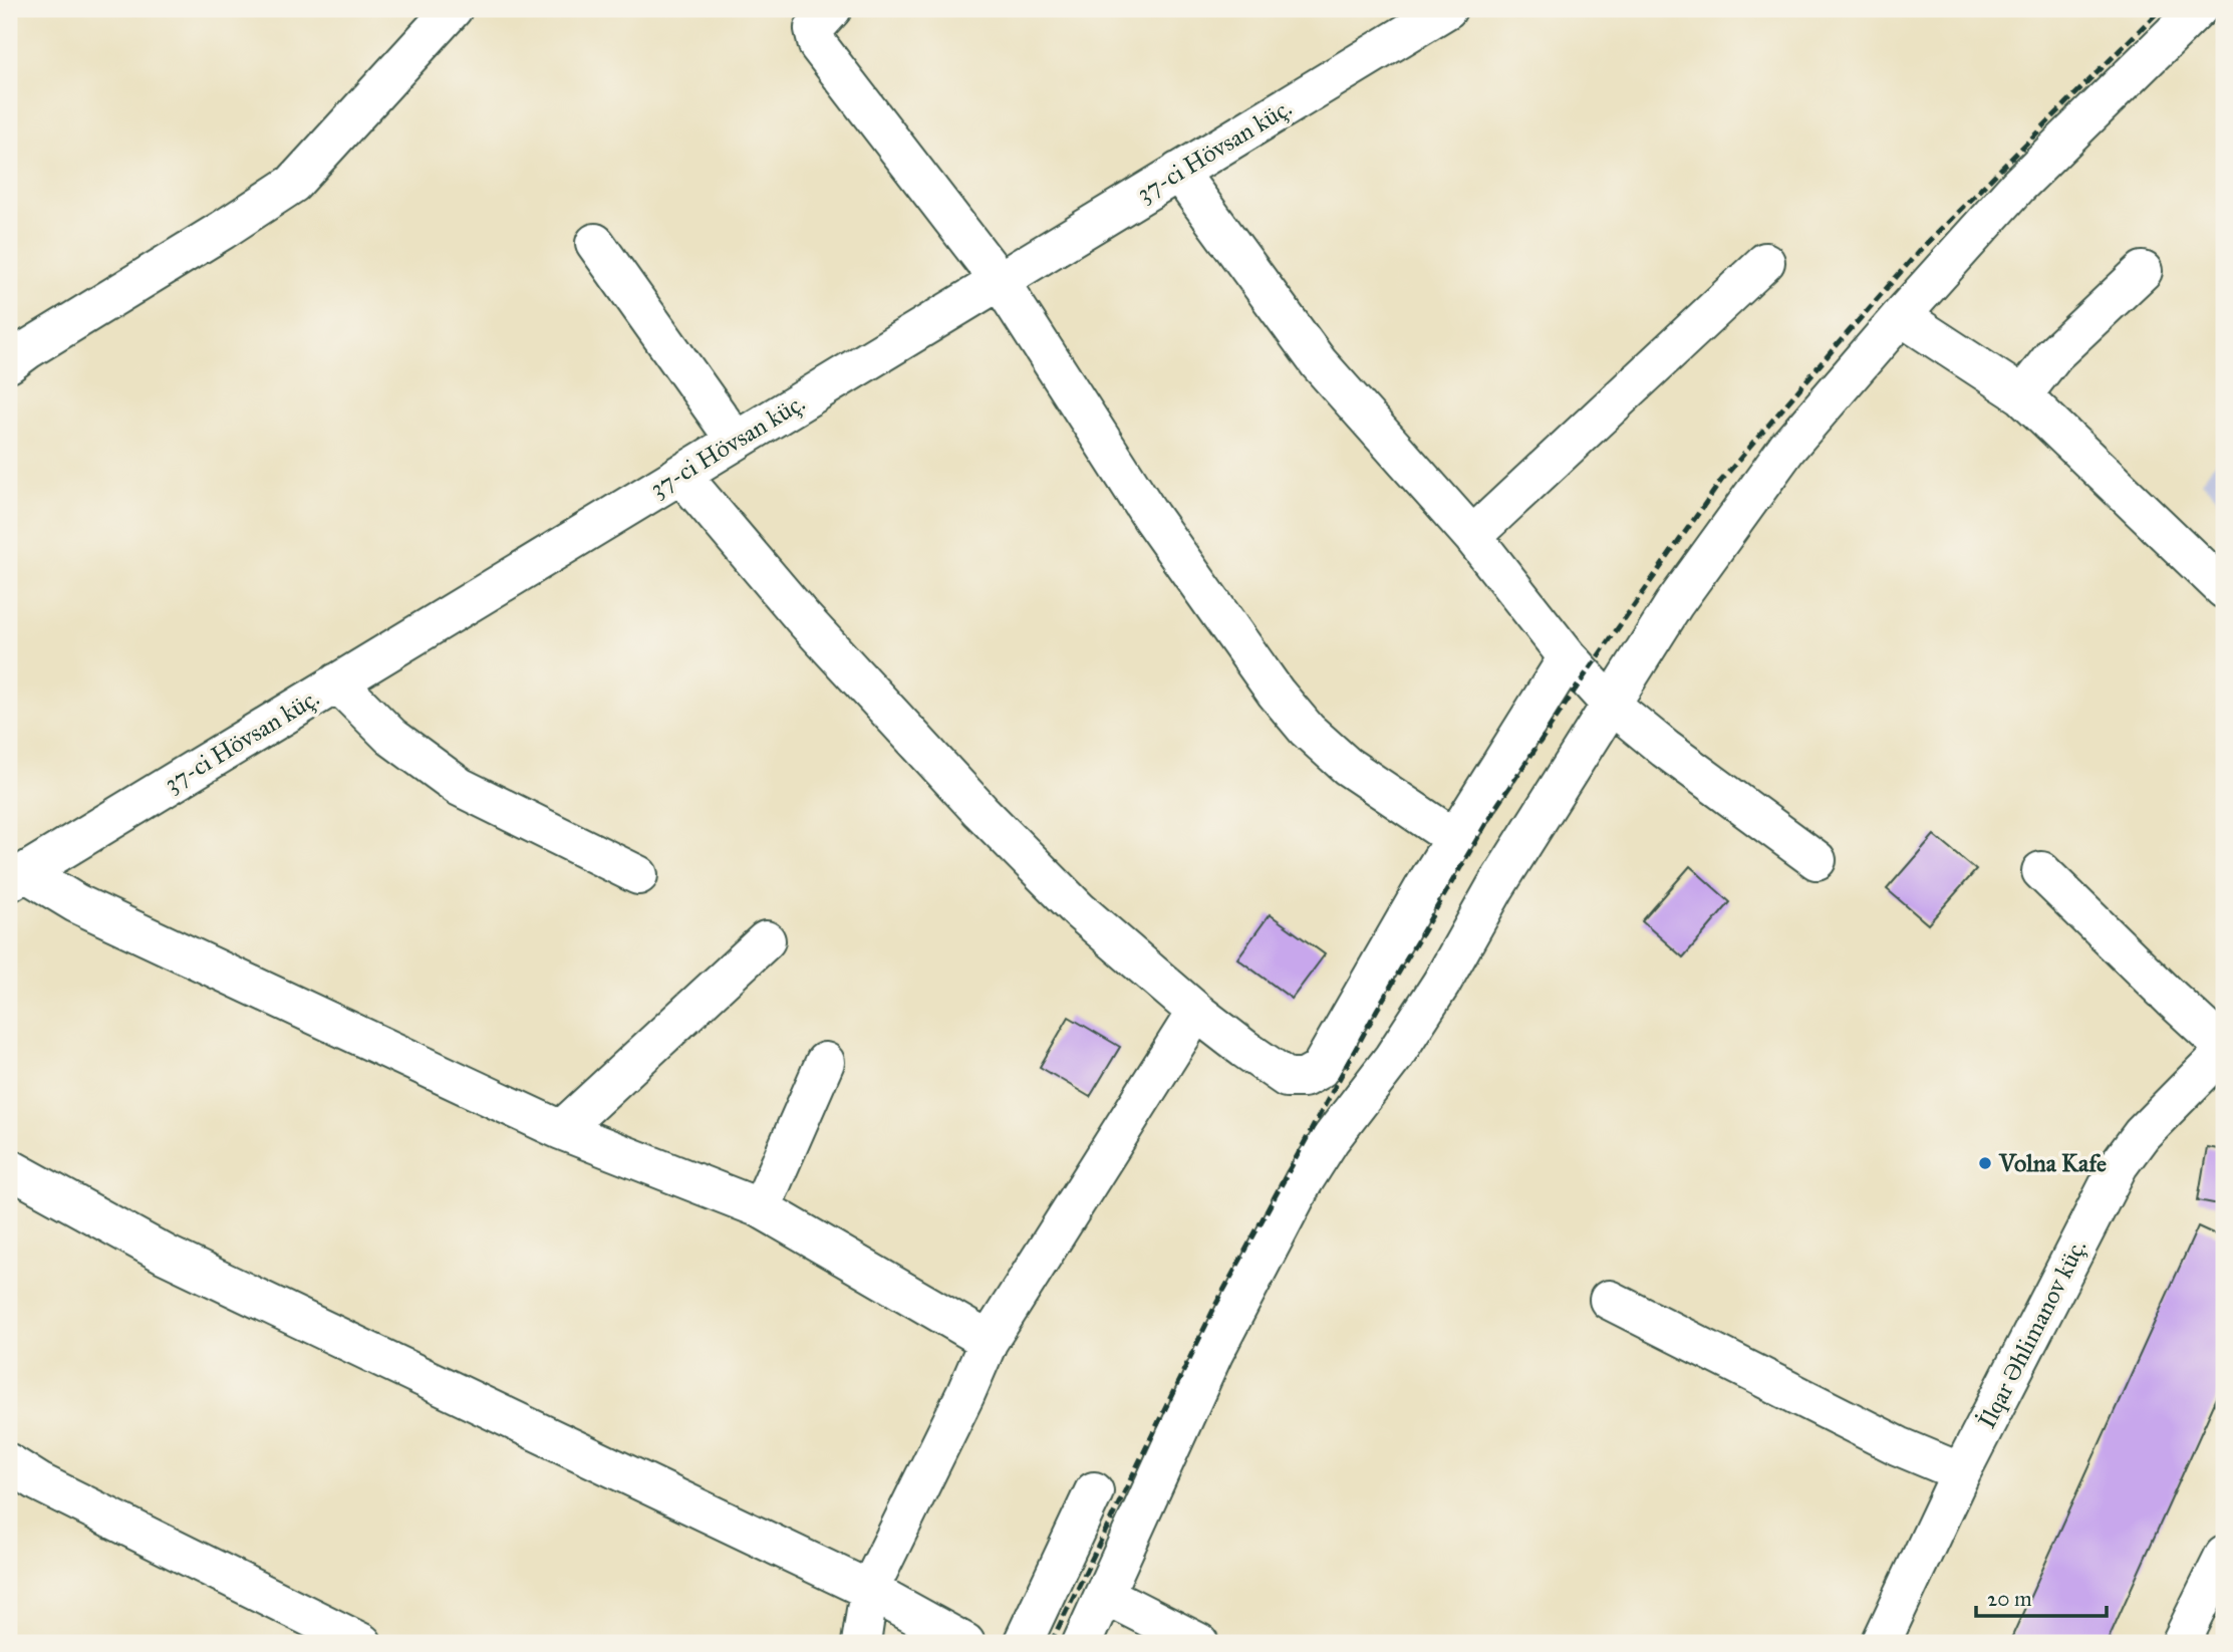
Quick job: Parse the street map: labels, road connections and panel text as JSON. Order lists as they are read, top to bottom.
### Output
{
  "streets": {
    "street": ["37-ci Hövsan küç.", "İlqar Əhlimanov küç."]
  },
  "places": ["Volna Kafe"],
  "scale_bar": "20 m"
}
